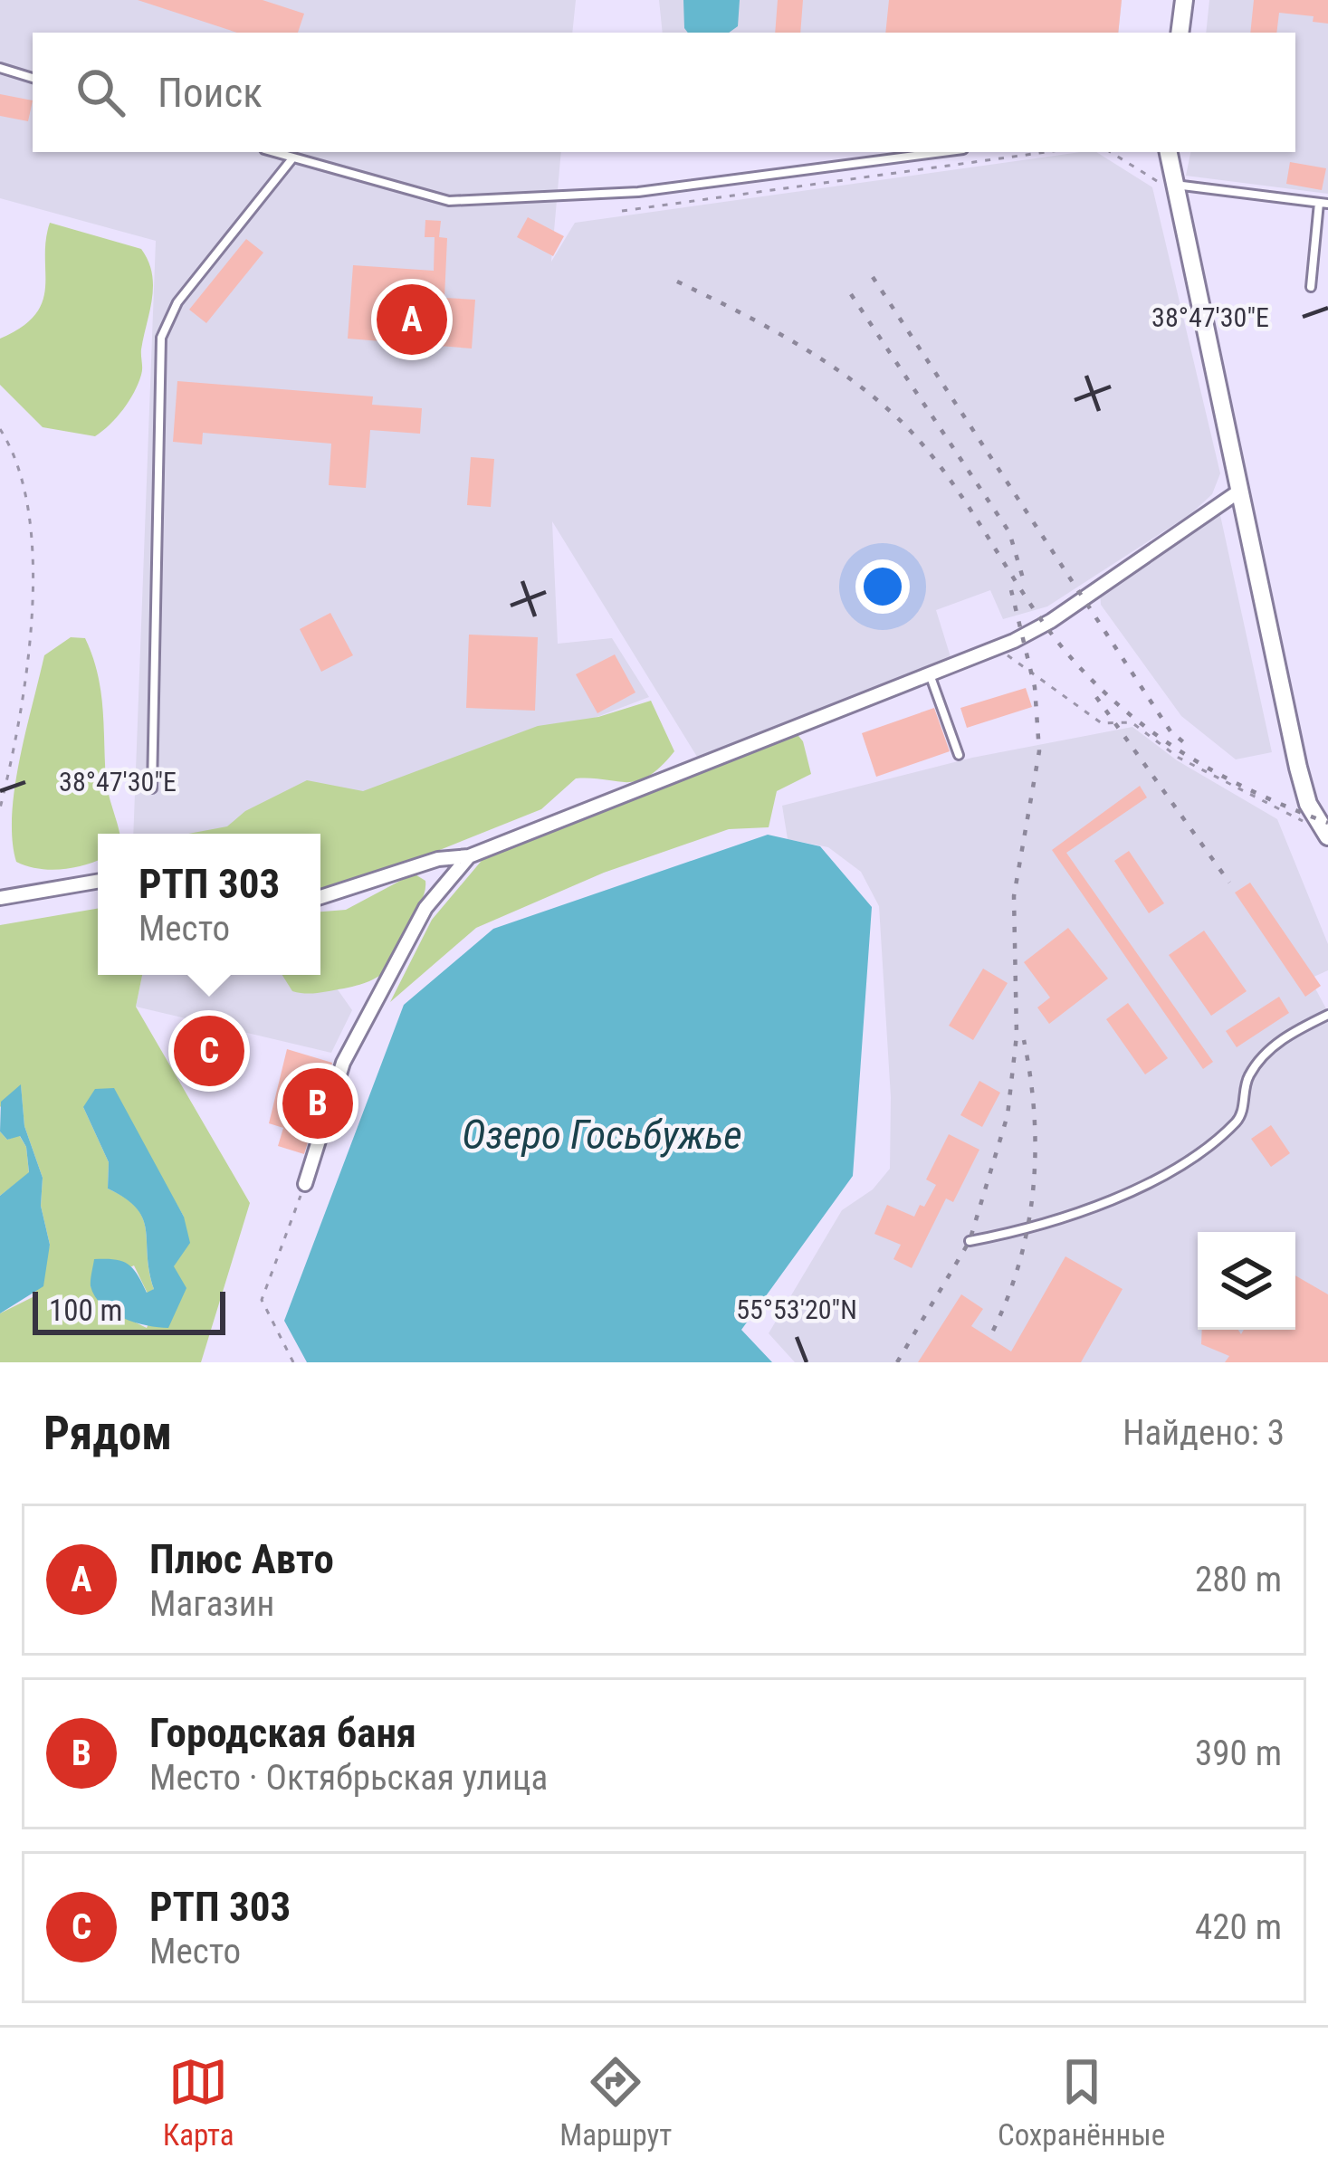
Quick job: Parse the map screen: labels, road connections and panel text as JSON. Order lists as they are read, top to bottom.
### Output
{
  "water": ["Озеро Госьбужье"],
  "scale_bar": "100 m",
  "page": {
    "search": "Поиск",
    "pins": ["A", "C", "B"],
    "popup": ["РТП 303", "Место"],
    "scale": "100 m",
    "heading": ["Рядом", "Найдено: 3"],
    "list": [
      {
        "mark": "A",
        "name": "Плюс Авто",
        "note": "Магазин",
        "value": "280 m"
      },
      {
        "mark": "B",
        "name": "Городская баня",
        "note": "Место · Октябрьская улица",
        "value": "390 m"
      },
      {
        "mark": "C",
        "name": "РТП 303",
        "note": "Место",
        "value": "420 m"
      }
    ],
    "nav": ["Карта", "Маршрут", "Сохранённые"]
  },
  "coordinates": ["38°47'30\"E", "55°53'20\"N"]
}
